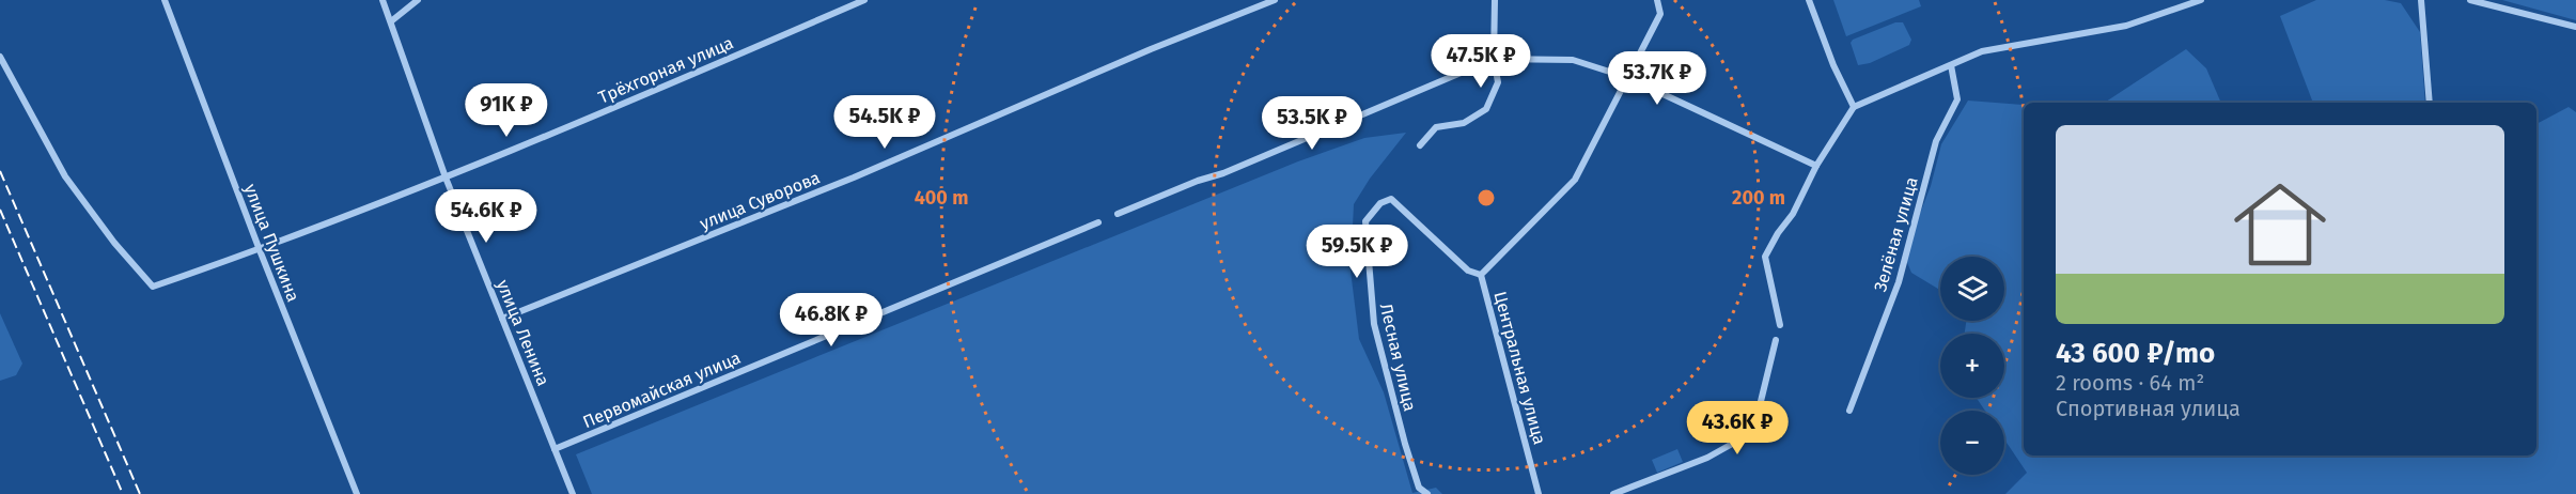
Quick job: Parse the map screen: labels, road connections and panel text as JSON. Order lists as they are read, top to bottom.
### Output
{
  "streets": {
    "street": [
      "Трёхгорная улица",
      "улица Суворова",
      "Зелёная улица",
      "улица Пушкина",
      "улица Ленина",
      "Лесная улица",
      "Центральная улица",
      "Первомайская улица"
    ]
  },
  "crossings": [
    ["Трёхгорная улица", "улица Пушкина"],
    ["Трёхгорная улица", "улица Ленина"],
    ["улица Суворова", "улица Ленина"],
    ["улица Ленина", "Первомайская улица"],
    ["Лесная улица", "Центральная улица"]
  ],
  "page": {
    "price": [
      "47.5K ₽",
      "53.7K ₽",
      "91K ₽",
      "54.5K ₽",
      "53.5K ₽",
      "54.6K ₽",
      "59.5K ₽",
      "46.8K ₽",
      "43.6K ₽"
    ],
    "list": [
      {
        "name": "43 600 ₽/mo",
        "note": "2 rooms · 64 m² · Спортивная улица"
      }
    ],
    "map_buttons": ["+", "−"]
  },
  "rings": ["200 m", "400 m"]
}
